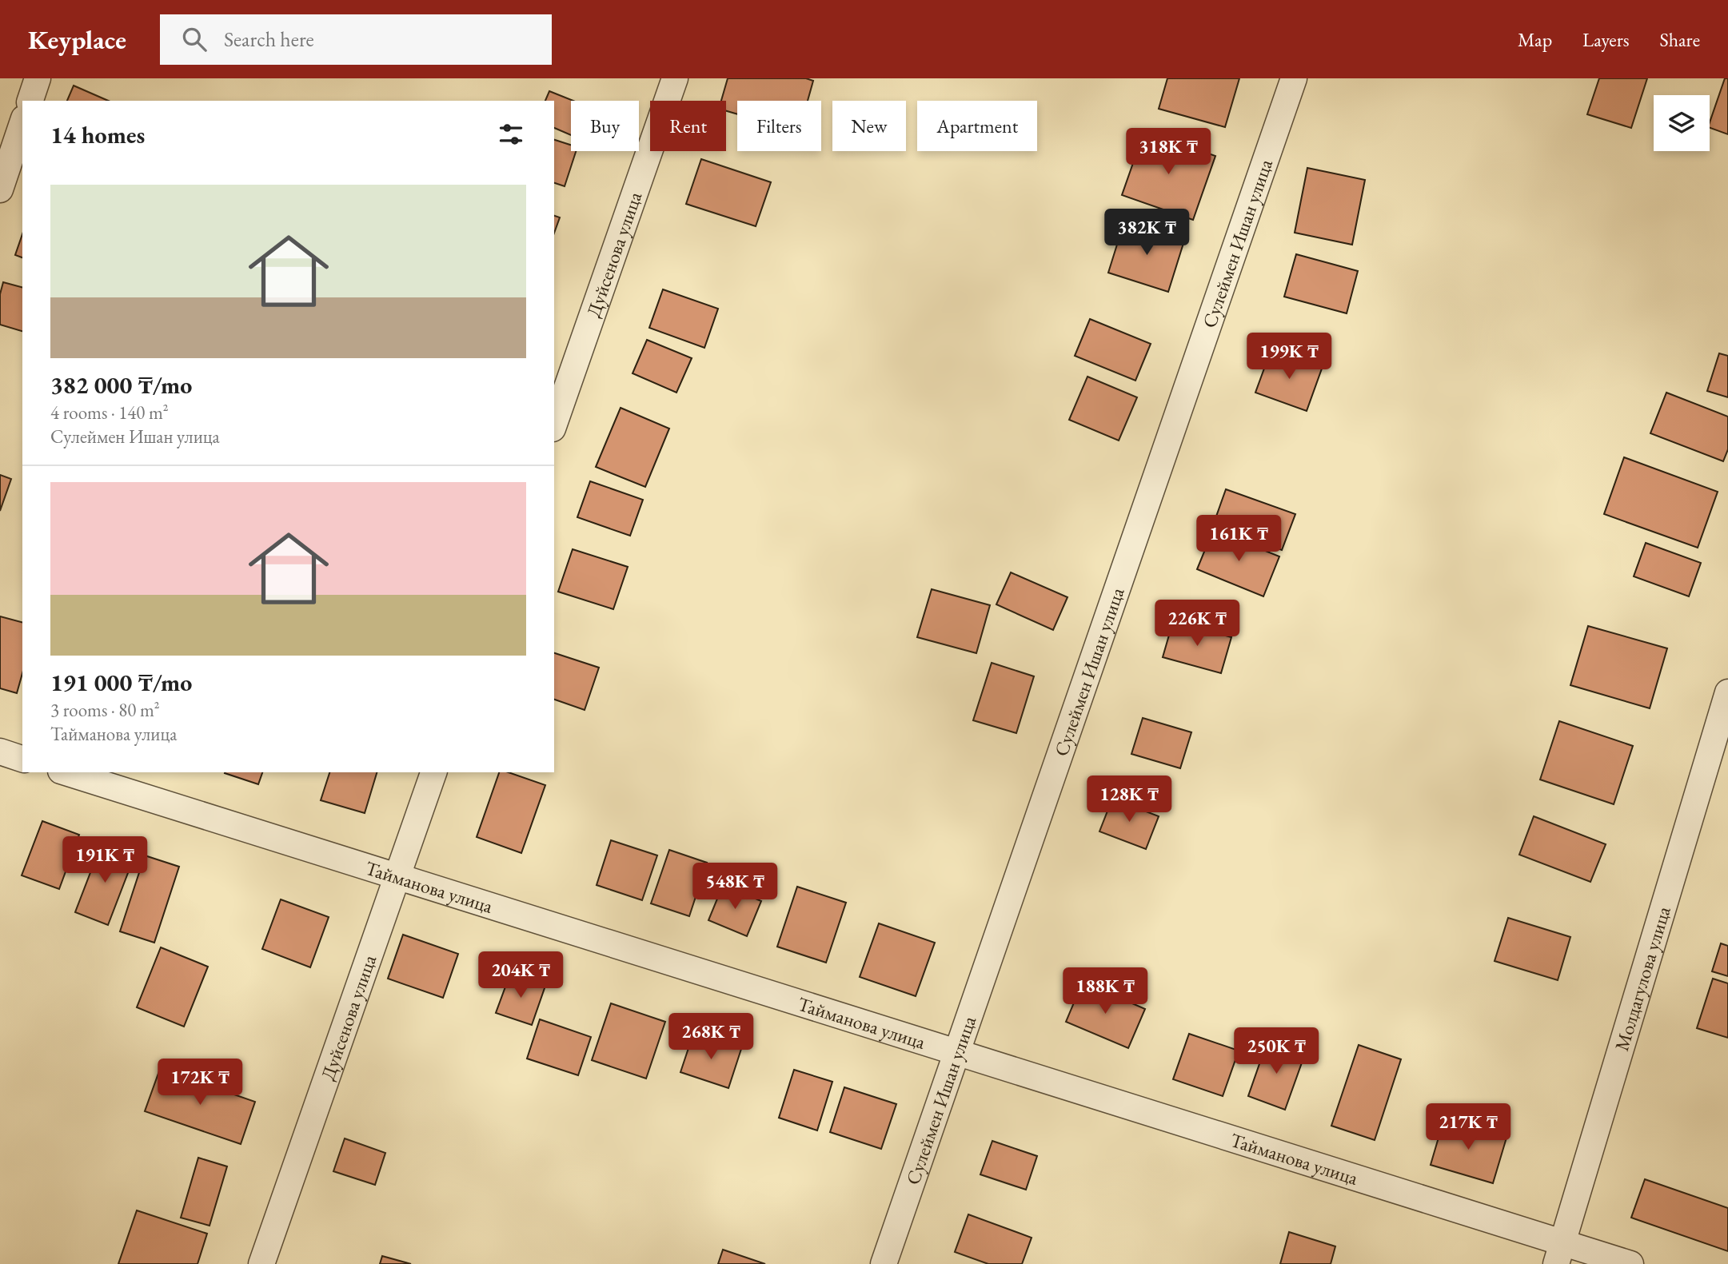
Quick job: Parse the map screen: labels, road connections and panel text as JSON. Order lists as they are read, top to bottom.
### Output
{
  "streets": {
    "street": [
      "Сулеймен Ишан улица",
      "Дуйсенова улица",
      "Тайманова улица",
      "Молдагулова улица"
    ]
  },
  "crossings": [
    ["Сулеймен Ишан улица", "Тайманова улица"],
    ["Дуйсенова улица", "Тайманова улица"],
    ["Тайманова улица", "Молдагулова улица"]
  ],
  "page": {
    "header": "Keyplace",
    "search": "Search here",
    "nav": ["Map", "Layers", "Share"],
    "chip": [
      "Buy",
      "Rent",
      "Filters",
      "New",
      "Apartment"
    ],
    "heading": "14 homes",
    "price": [
      "318K ₸",
      "382K ₸",
      "199K ₸",
      "161K ₸",
      "226K ₸",
      "128K ₸",
      "191K ₸",
      "548K ₸",
      "204K ₸",
      "188K ₸",
      "268K ₸",
      "250K ₸",
      "172K ₸",
      "217K ₸"
    ],
    "list": [
      {
        "name": "382 000 ₸/mo",
        "note": "4 rooms · 140 m² · Сулеймен Ишан улица"
      },
      {
        "name": "191 000 ₸/mo",
        "note": "3 rooms · 80 m² · Тайманова улица"
      }
    ]
  }
}
